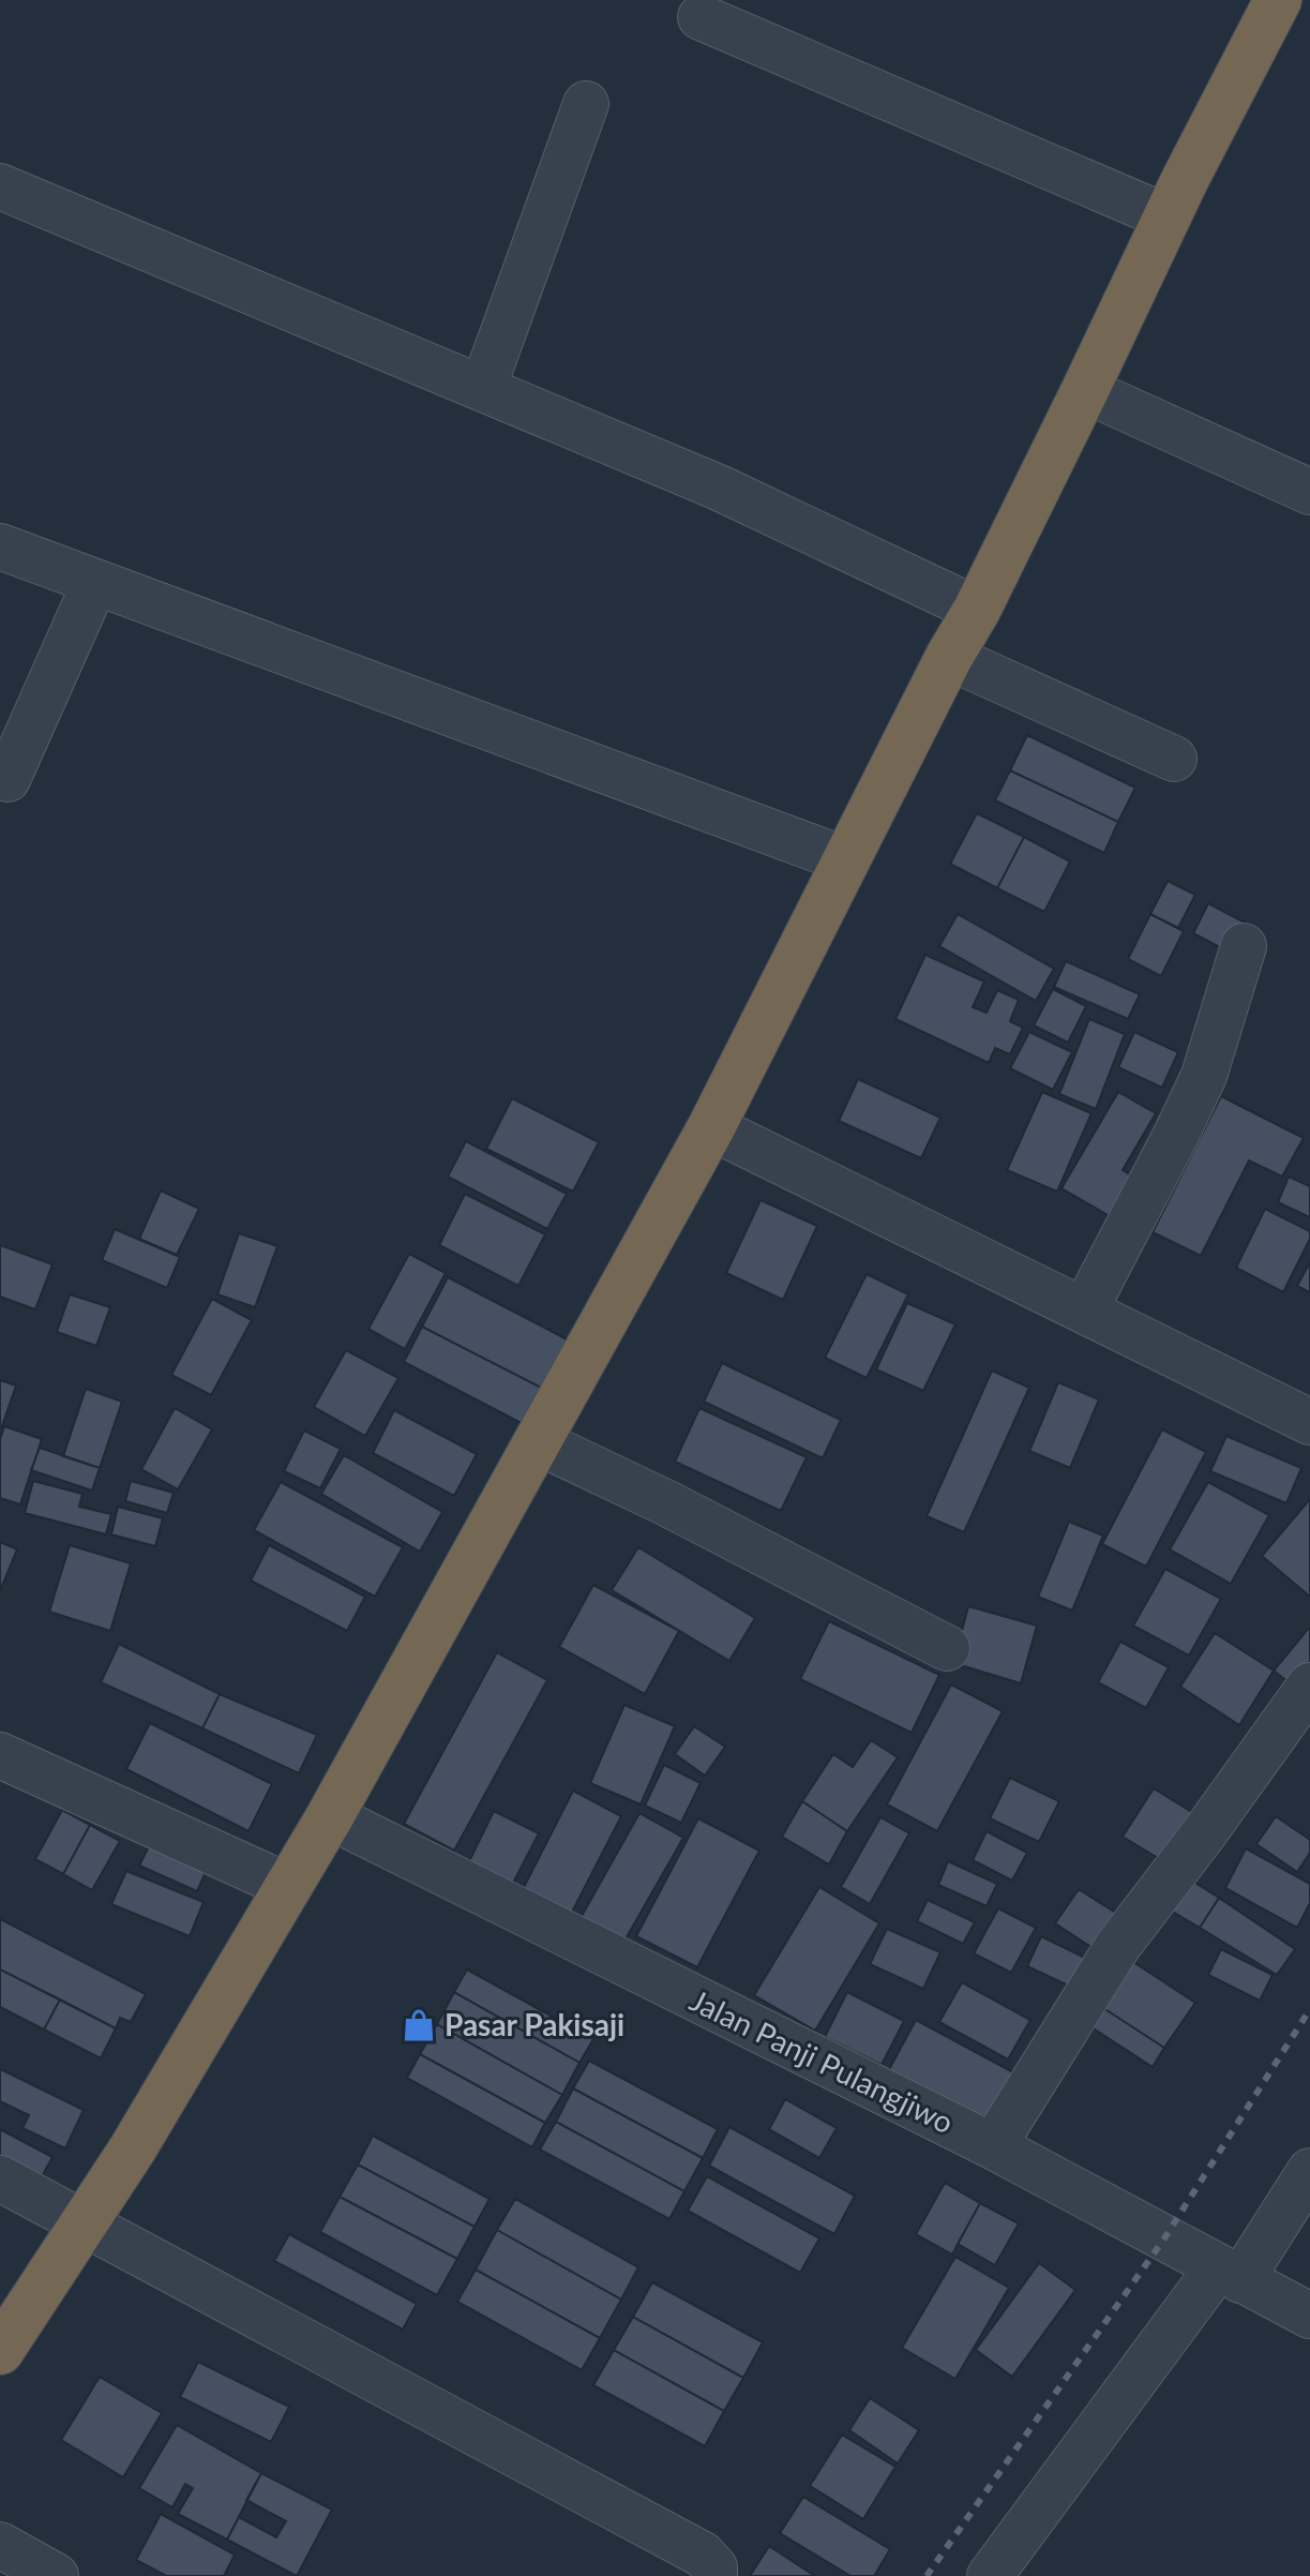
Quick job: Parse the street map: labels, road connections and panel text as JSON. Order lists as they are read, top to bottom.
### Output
{
  "streets": {
    "street": ["Jalan Panji Pulangjiwo"]
  },
  "places": {
    "shop": ["Pasar Pakisaji"]
  }
}
